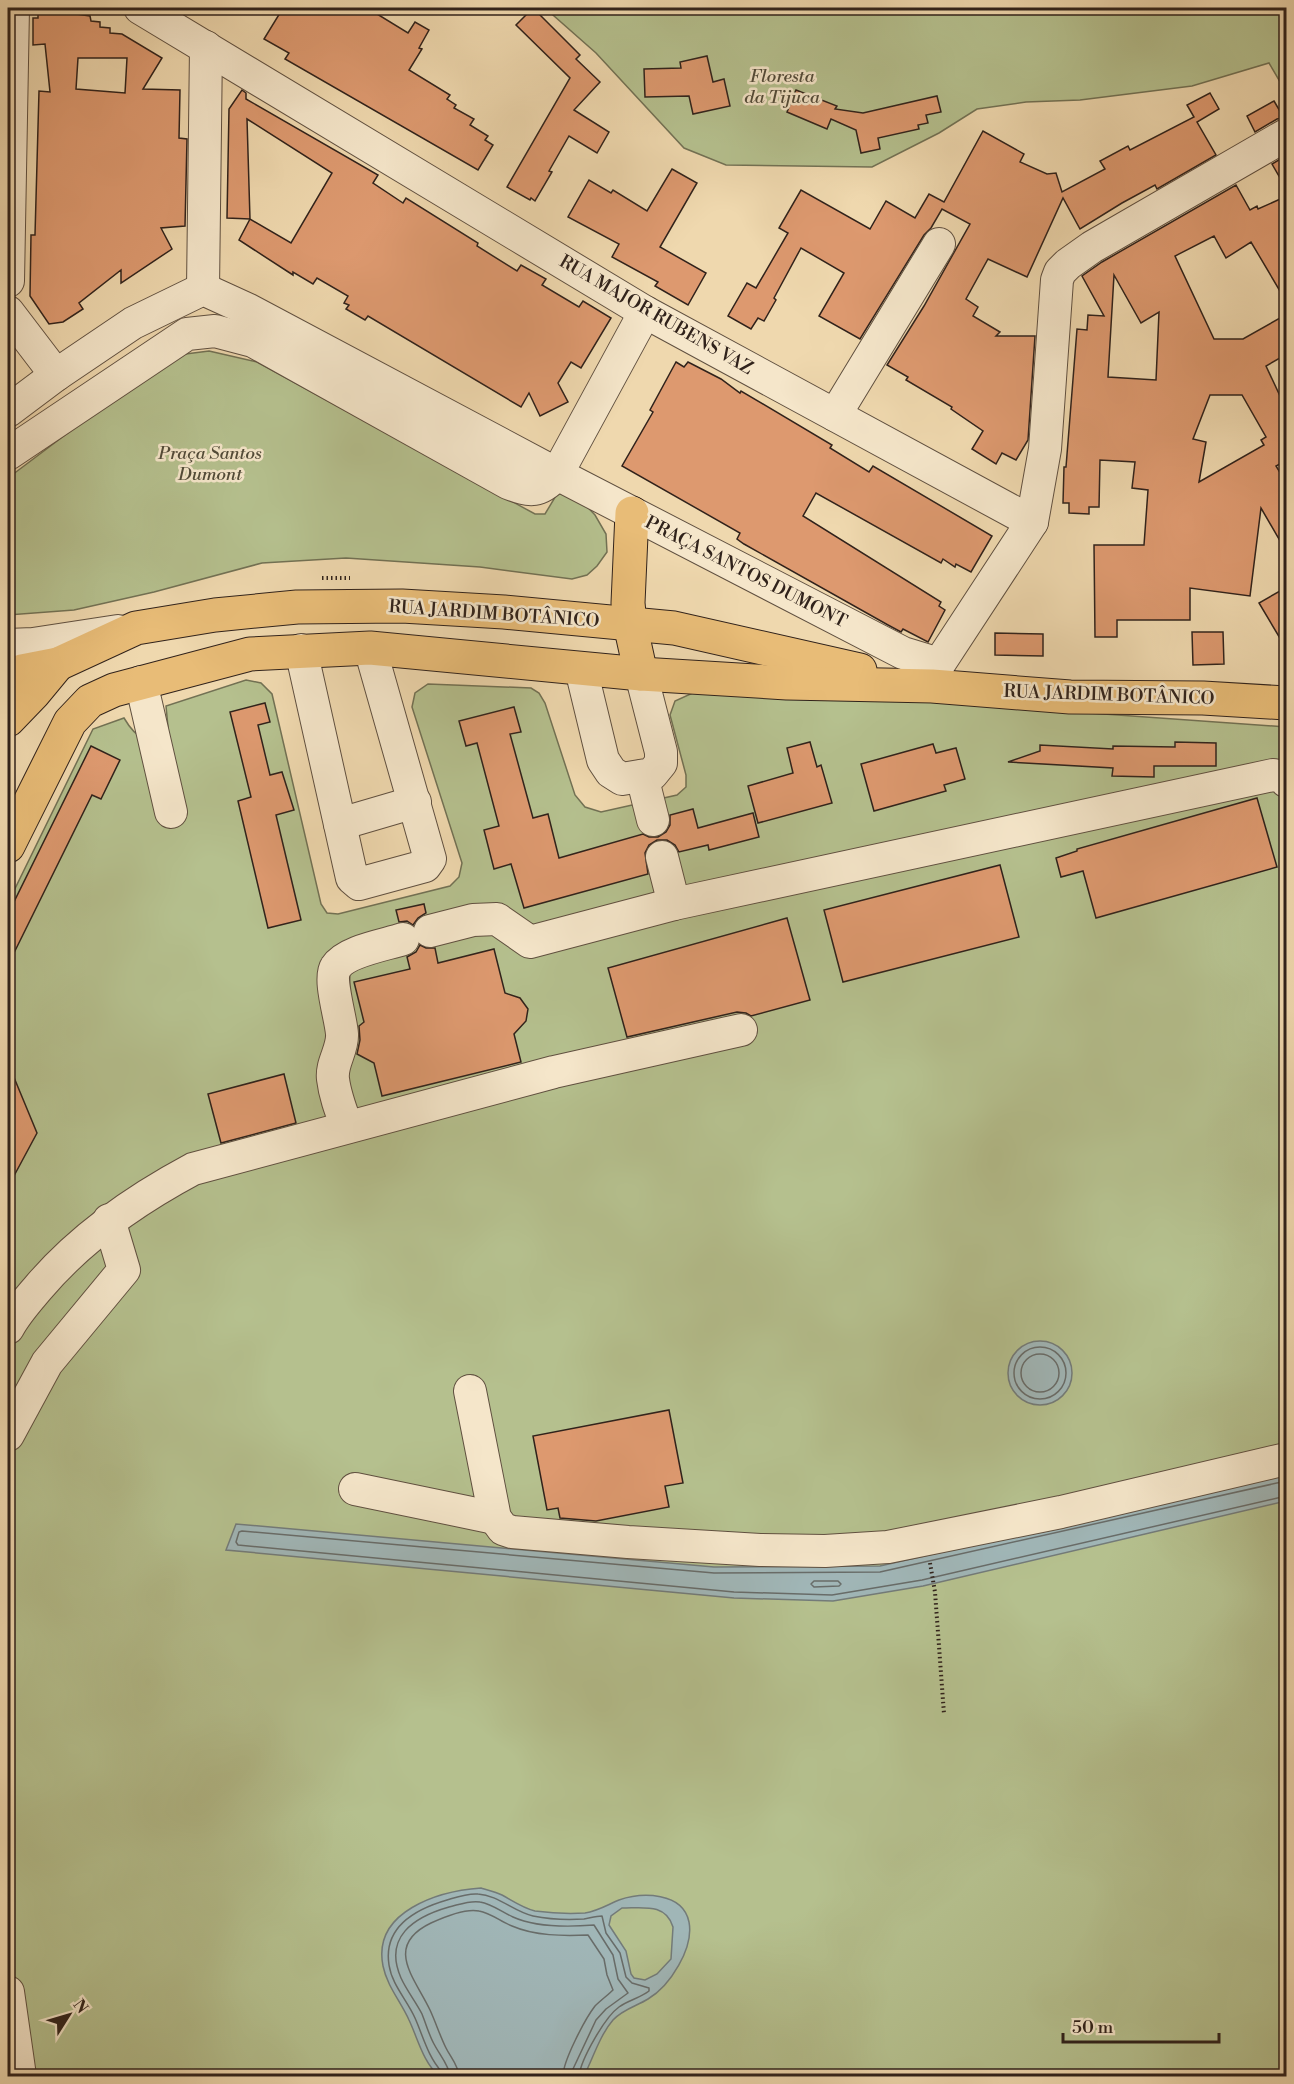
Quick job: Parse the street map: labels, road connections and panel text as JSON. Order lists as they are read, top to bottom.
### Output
{
  "streets": {
    "main road": ["RUA JARDIM BOTÂNICO"],
    "street": ["RUA MAJOR RUBENS VAZ", "PRAÇA SANTOS DUMONT"]
  },
  "crossings": [
    ["PRAÇA SANTOS DUMONT", "RUA JARDIM BOTÂNICO"]
  ],
  "parks": ["Floresta da Tijuca", "Praça Santos Dumont"],
  "scale_bar": "50 m",
  "north": "top right"
}
